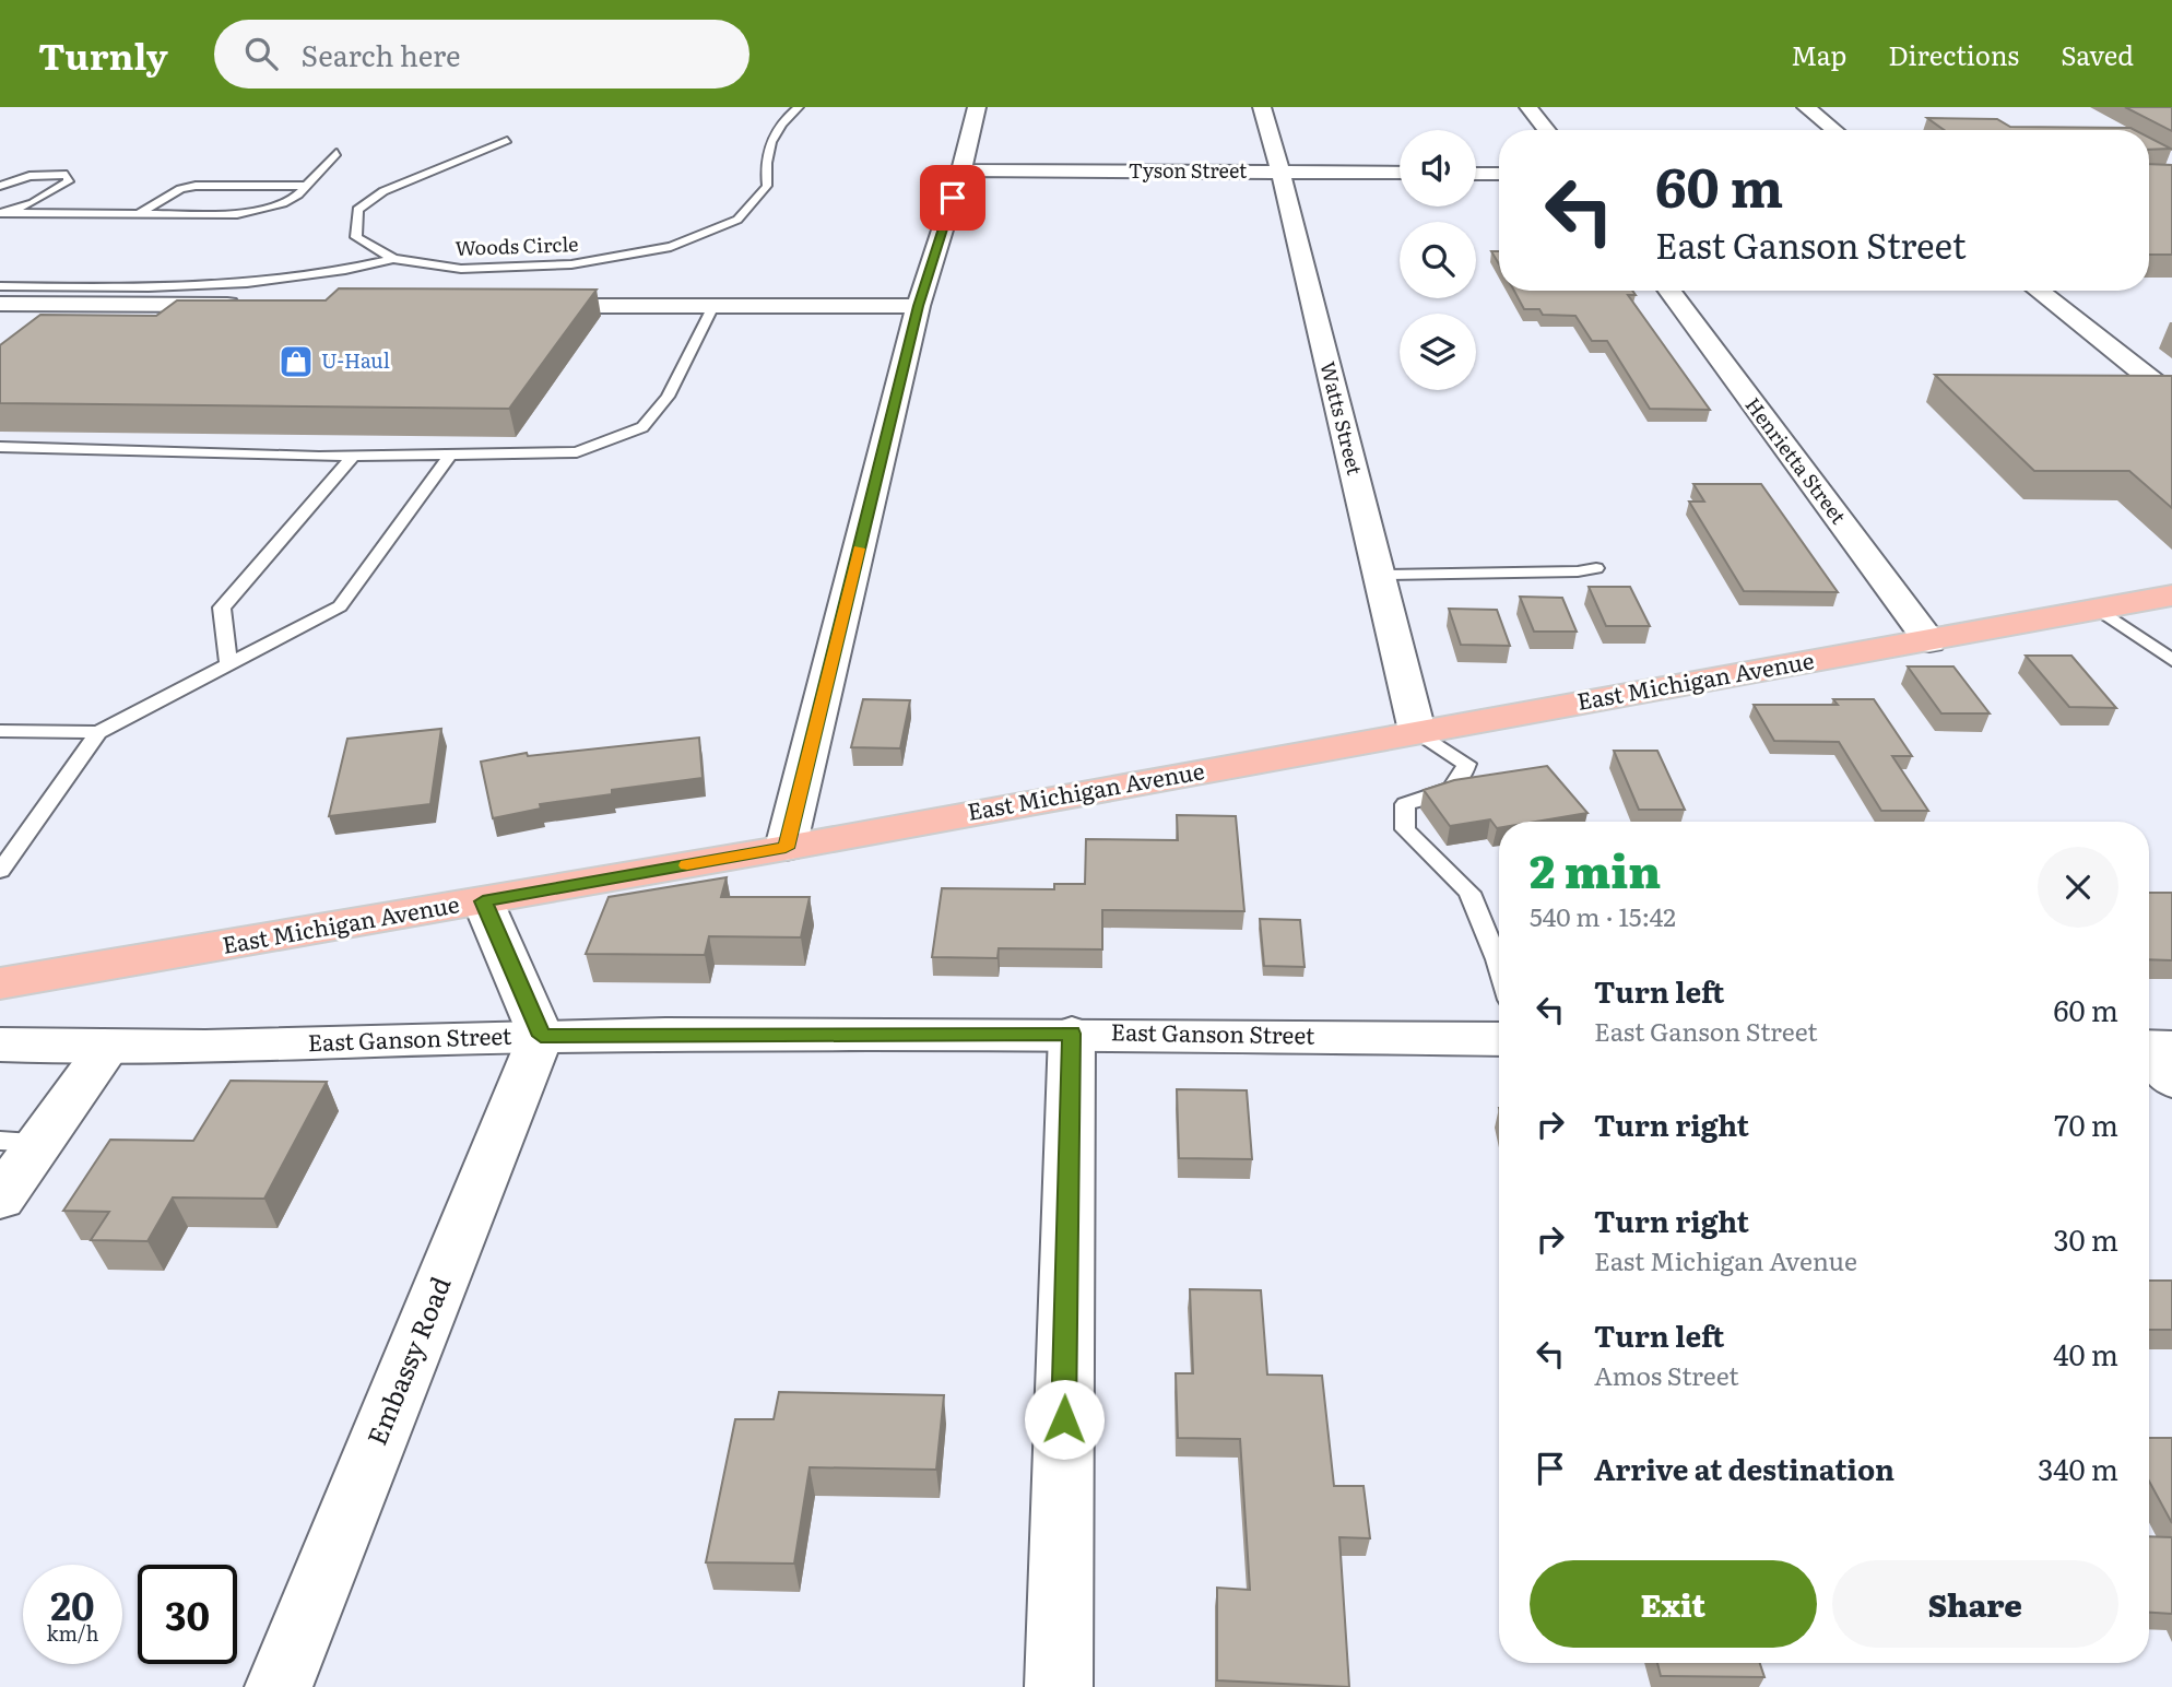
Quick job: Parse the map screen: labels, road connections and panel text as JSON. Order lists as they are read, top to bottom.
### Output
{
  "streets": {
    "main road": ["East Michigan Avenue"],
    "street": [
      "Tyson Street",
      "Watts Street",
      "Henrietta Street",
      "East Ganson Street",
      "Embassy Road"
    ],
    "lane": ["Woods Circle"]
  },
  "crossings": [
    ["Tyson Street", "Watts Street"],
    ["Watts Street", "East Michigan Avenue"],
    ["Henrietta Street", "East Michigan Avenue"],
    ["East Ganson Street", "Embassy Road"]
  ],
  "places": {
    "shop": ["U-Haul"]
  },
  "page": {
    "header": "Turnly",
    "search": "Search here",
    "nav": ["Map", "Directions", "Saved"],
    "turn": ["60 m", "East Ganson Street"],
    "heading": ["2 min", "540 m · 15:42"],
    "list": [
      {
        "name": "Turn left",
        "note": "East Ganson Street",
        "value": "60 m"
      },
      {
        "name": "Turn right",
        "value": "70 m"
      },
      {
        "name": "Turn right",
        "note": "East Michigan Avenue",
        "value": "30 m"
      },
      {
        "name": "Turn left",
        "note": "Amos Street",
        "value": "40 m"
      },
      {
        "name": "Arrive at destination",
        "value": "340 m"
      }
    ],
    "buttons": ["Exit", "Share"],
    "speed": "20 km/h",
    "limit": "30"
  }
}
